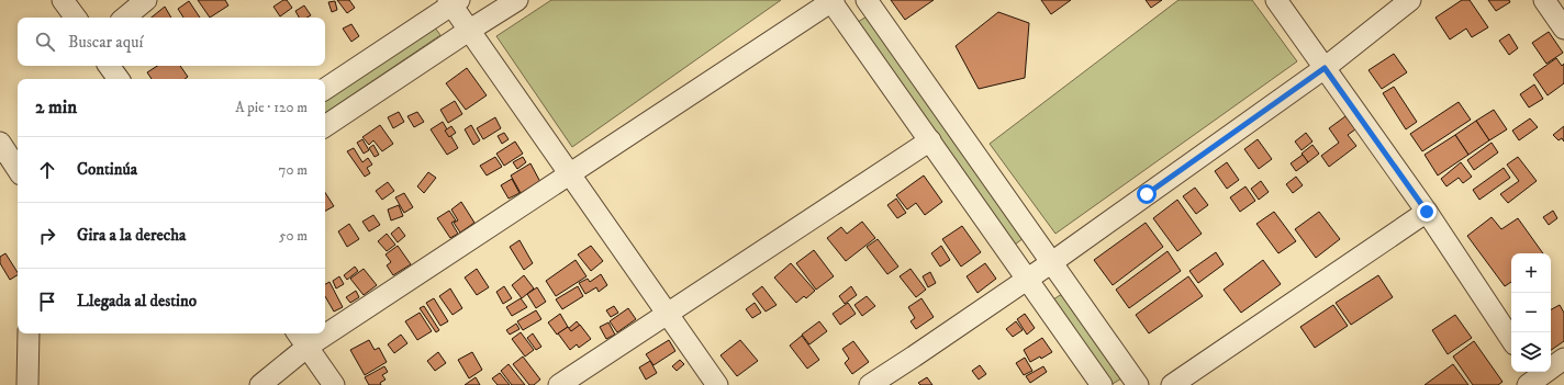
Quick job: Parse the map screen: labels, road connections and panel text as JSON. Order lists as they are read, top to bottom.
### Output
{
  "page": {
    "search": "Buscar aquí",
    "heading": ["2 min", "A pie · 120 m"],
    "list": [
      ["Continúa", "70 m"],
      ["Gira a la derecha", "50 m"],
      "Llegada al destino"
    ],
    "map_buttons": ["+", "−"]
  }
}
